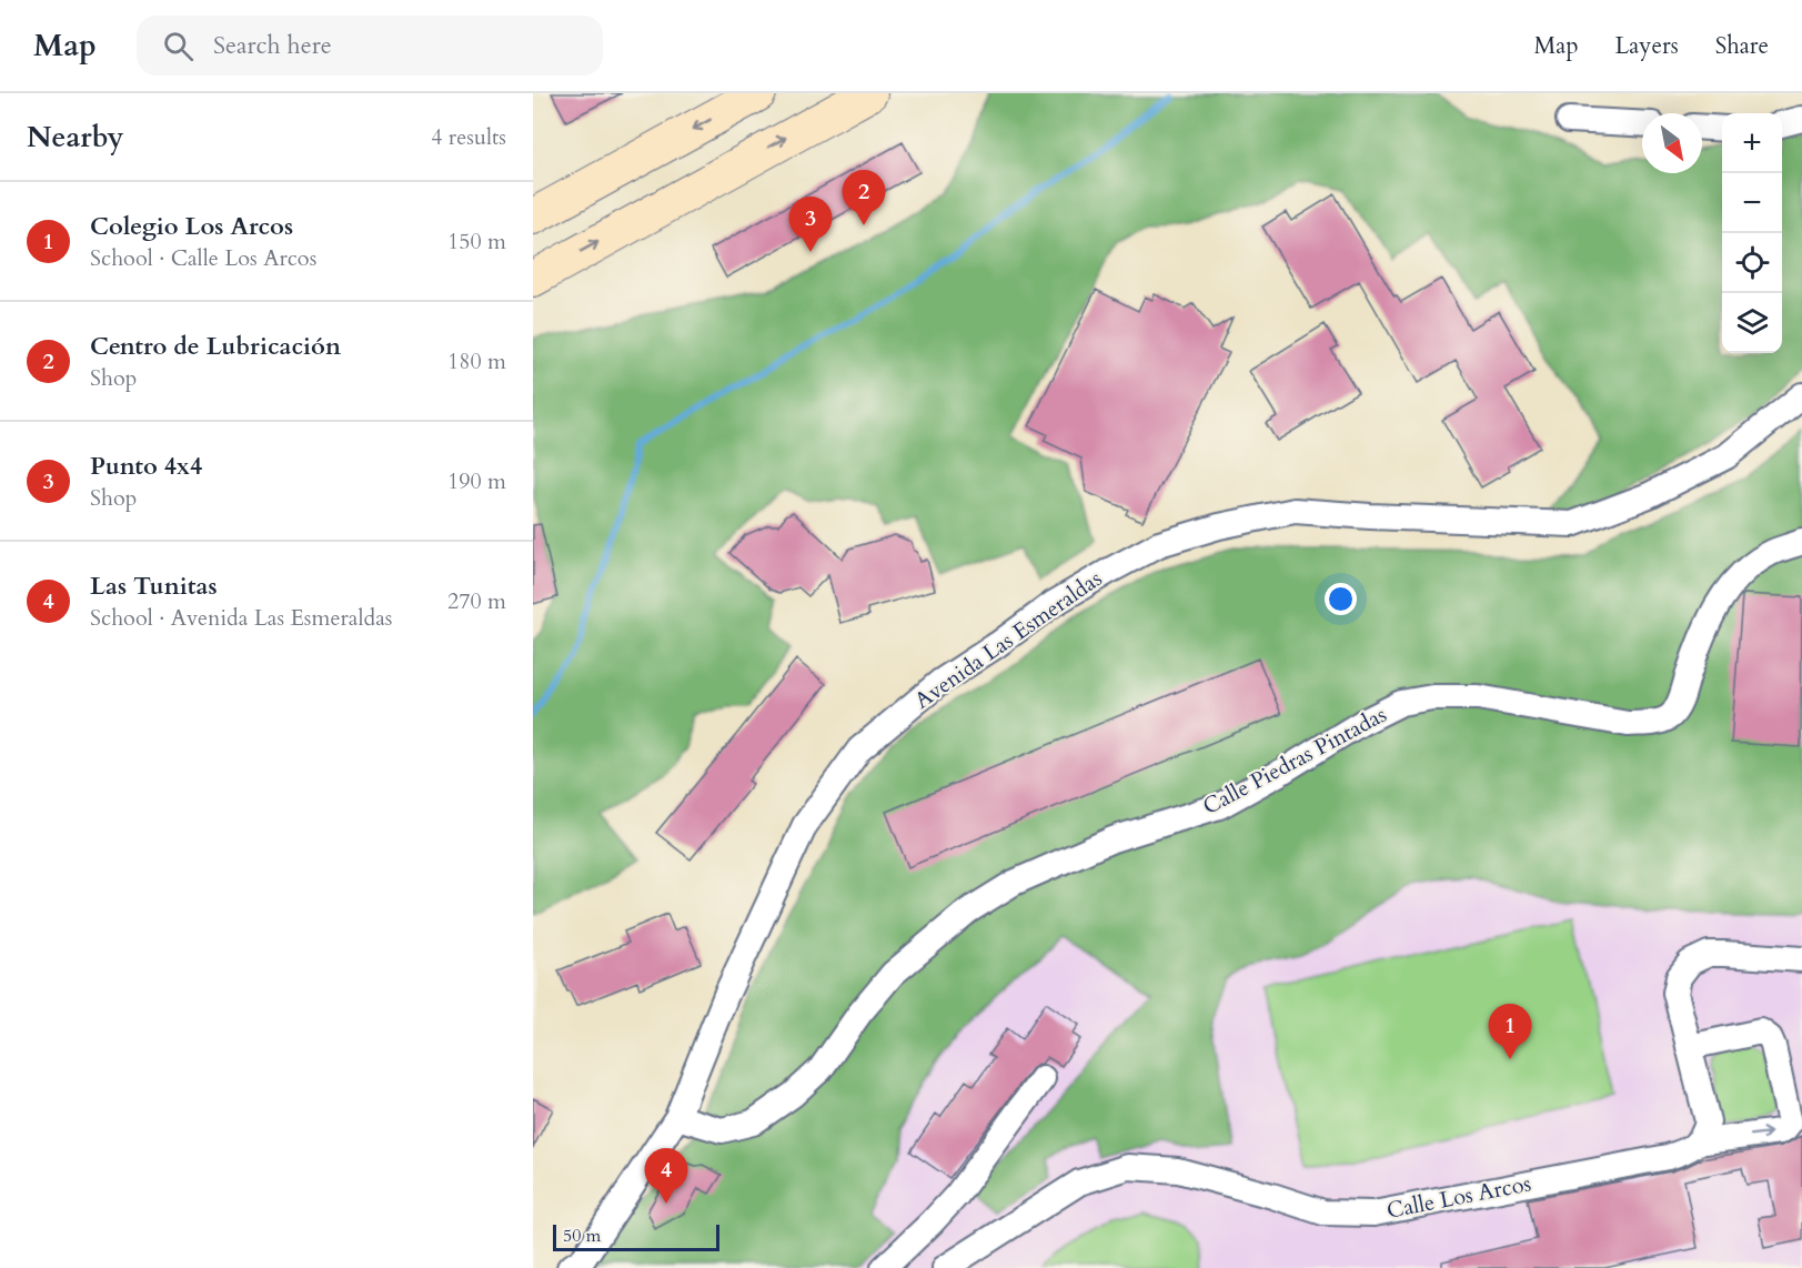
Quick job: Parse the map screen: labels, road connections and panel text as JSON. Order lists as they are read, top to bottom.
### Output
{
  "streets": {
    "street": ["Avenida Las Esmeraldas", "Calle Piedras Pintadas", "Calle Los Arcos"]
  },
  "crossings": [
    ["Avenida Las Esmeraldas", "Calle Piedras Pintadas"]
  ],
  "scale_bar": "50 m",
  "north": "bottom right",
  "page": {
    "header": "Map",
    "search": "Search here",
    "nav": ["Map", "Layers", "Share"],
    "heading": ["Nearby", "4 results"],
    "map_buttons": ["+", "−"],
    "pins": [
      "2",
      "3",
      "1",
      "4"
    ],
    "list": [
      {
        "mark": "1",
        "name": "Colegio Los Arcos",
        "note": "School · Calle Los Arcos",
        "value": "150 m"
      },
      {
        "mark": "2",
        "name": "Centro de Lubricación",
        "note": "Shop",
        "value": "180 m"
      },
      {
        "mark": "3",
        "name": "Punto 4x4",
        "note": "Shop",
        "value": "190 m"
      },
      {
        "mark": "4",
        "name": "Las Tunitas",
        "note": "School · Avenida Las Esmeraldas",
        "value": "270 m"
      }
    ],
    "scale": "50 m"
  }
}
